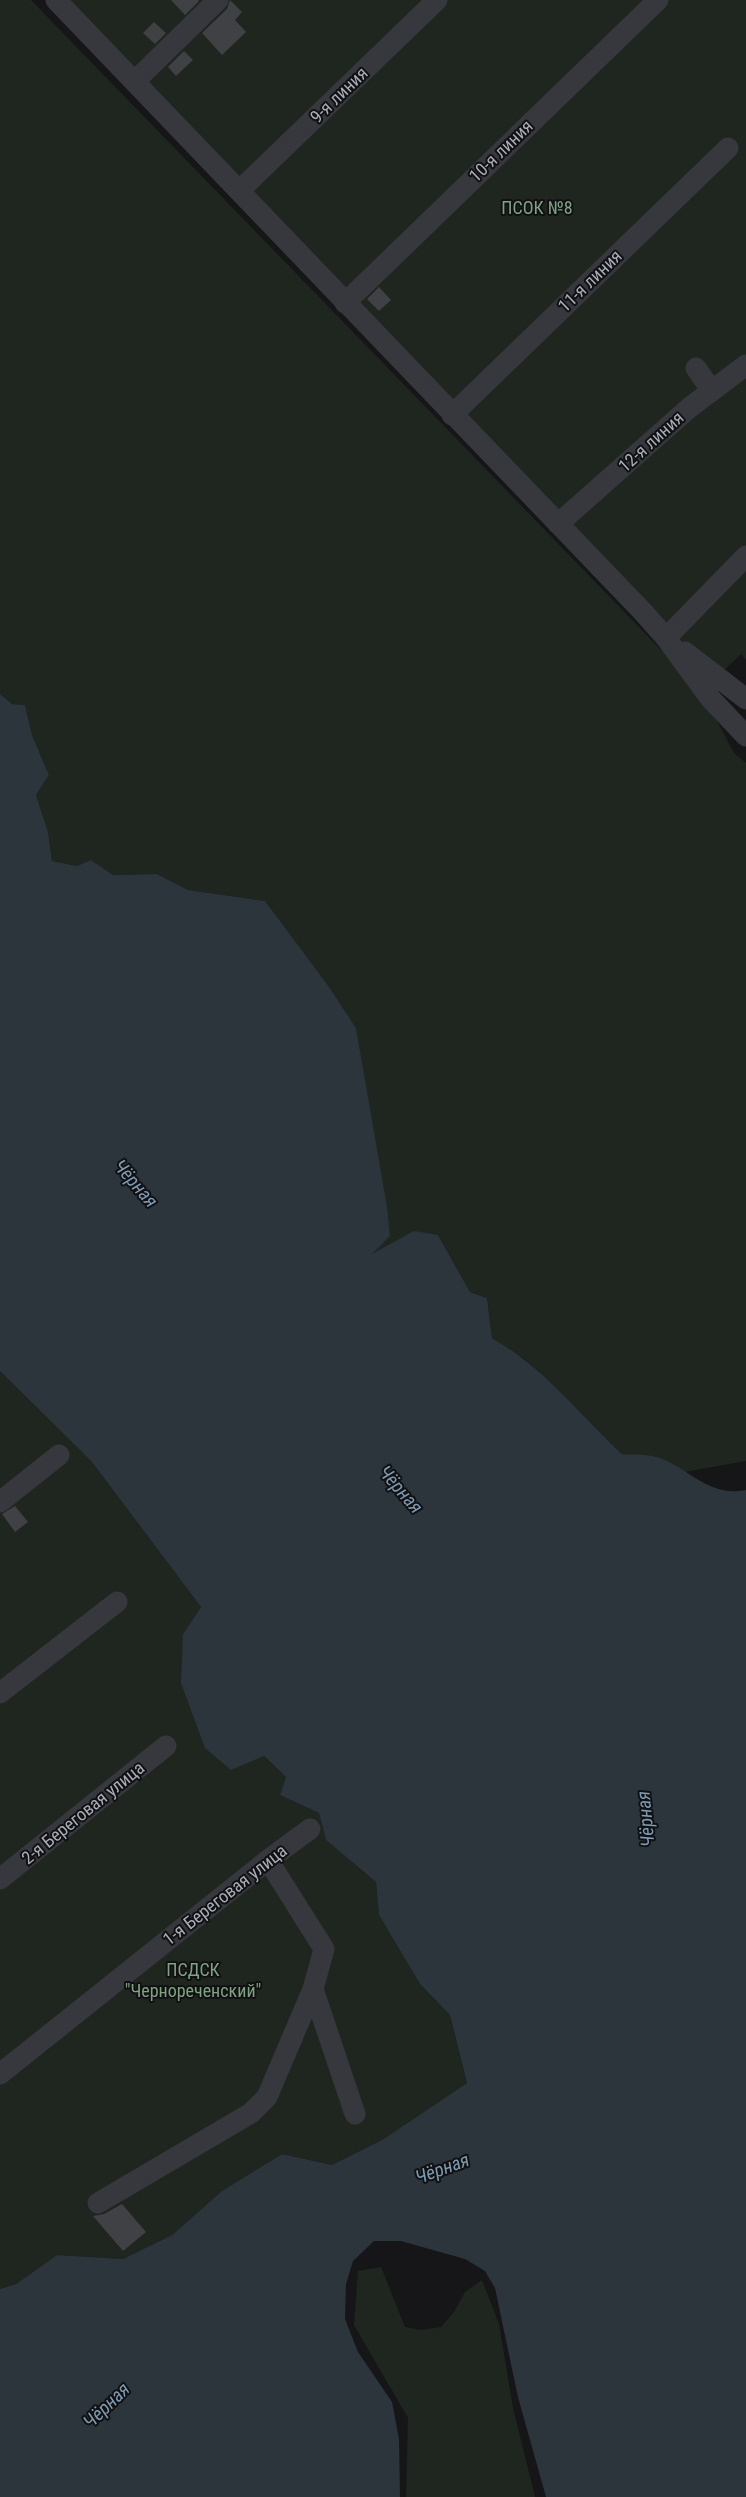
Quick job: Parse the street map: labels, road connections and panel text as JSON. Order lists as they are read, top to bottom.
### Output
{
  "streets": {
    "street": [
      "9-я линия",
      "10-я линия",
      "11-я линия",
      "12-я линия",
      "2-я Береговая улица",
      "1-я Береговая улица"
    ]
  },
  "water": ["Чёрная"],
  "parks": ["ПСОК №8", "ПСДСК \"Чернореченский\""]
}
